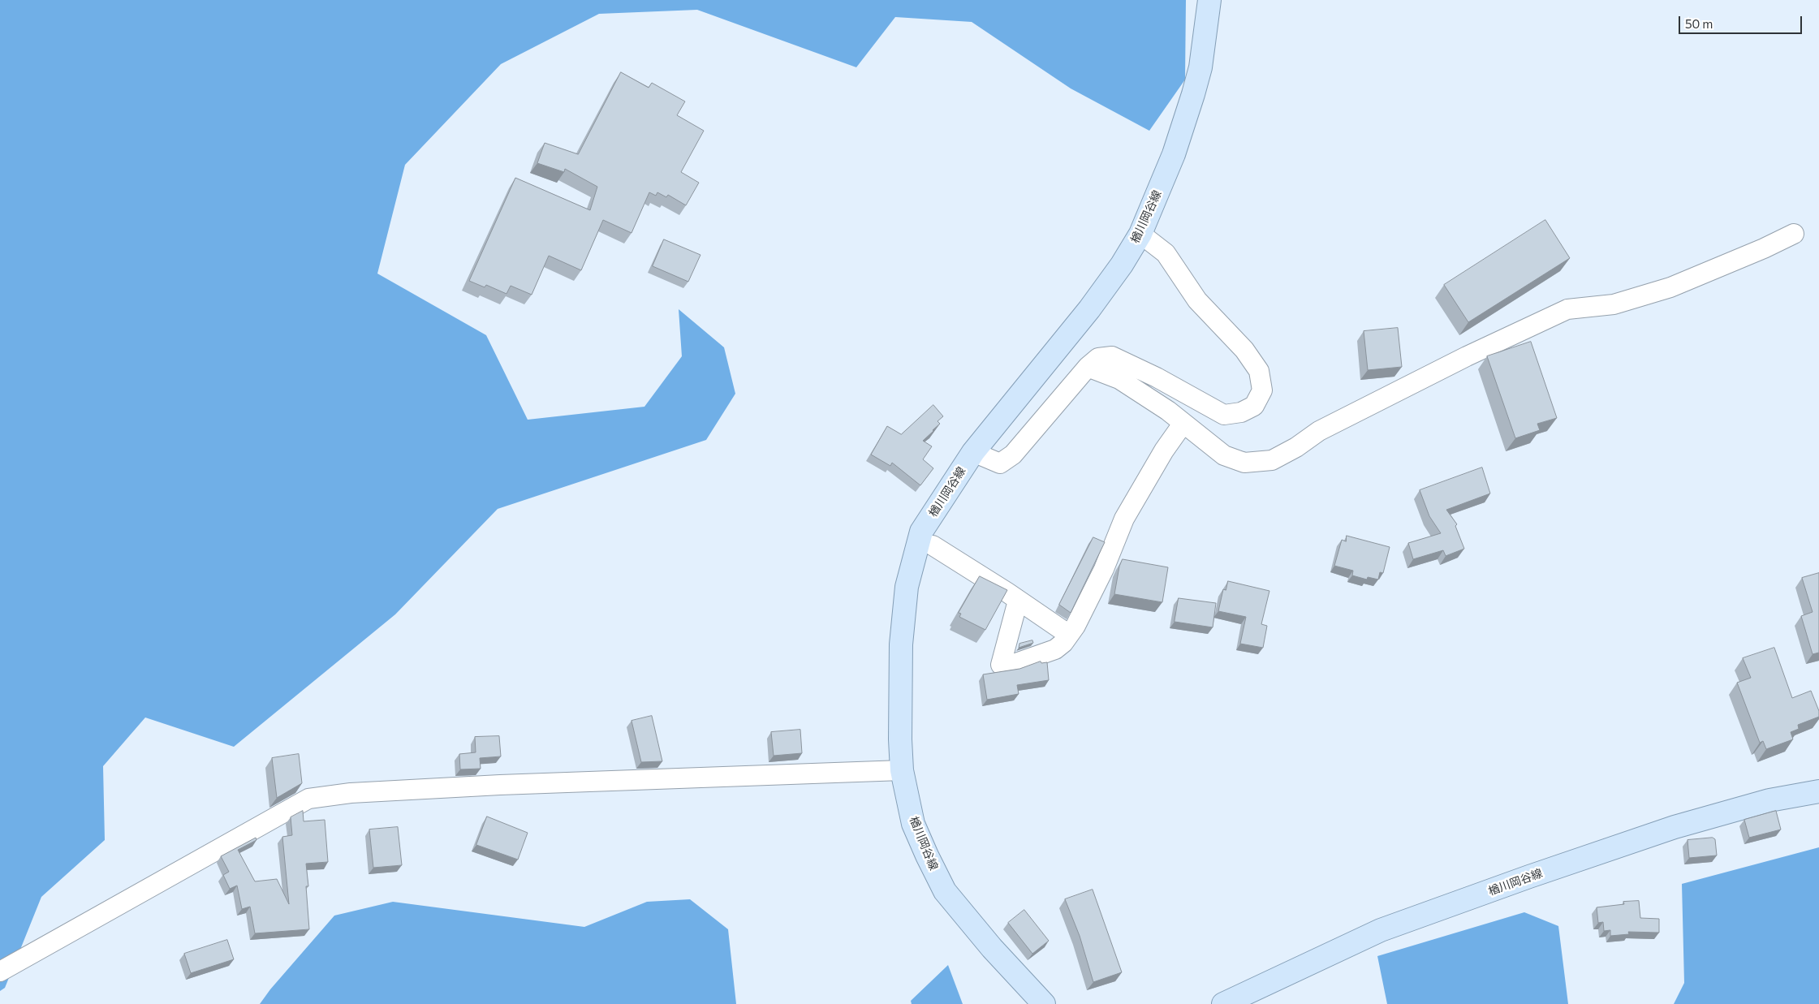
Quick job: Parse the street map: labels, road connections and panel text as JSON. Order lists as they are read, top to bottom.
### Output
{
  "streets": {
    "main road": ["楢川岡谷線"]
  },
  "scale_bar": "50 m"
}
